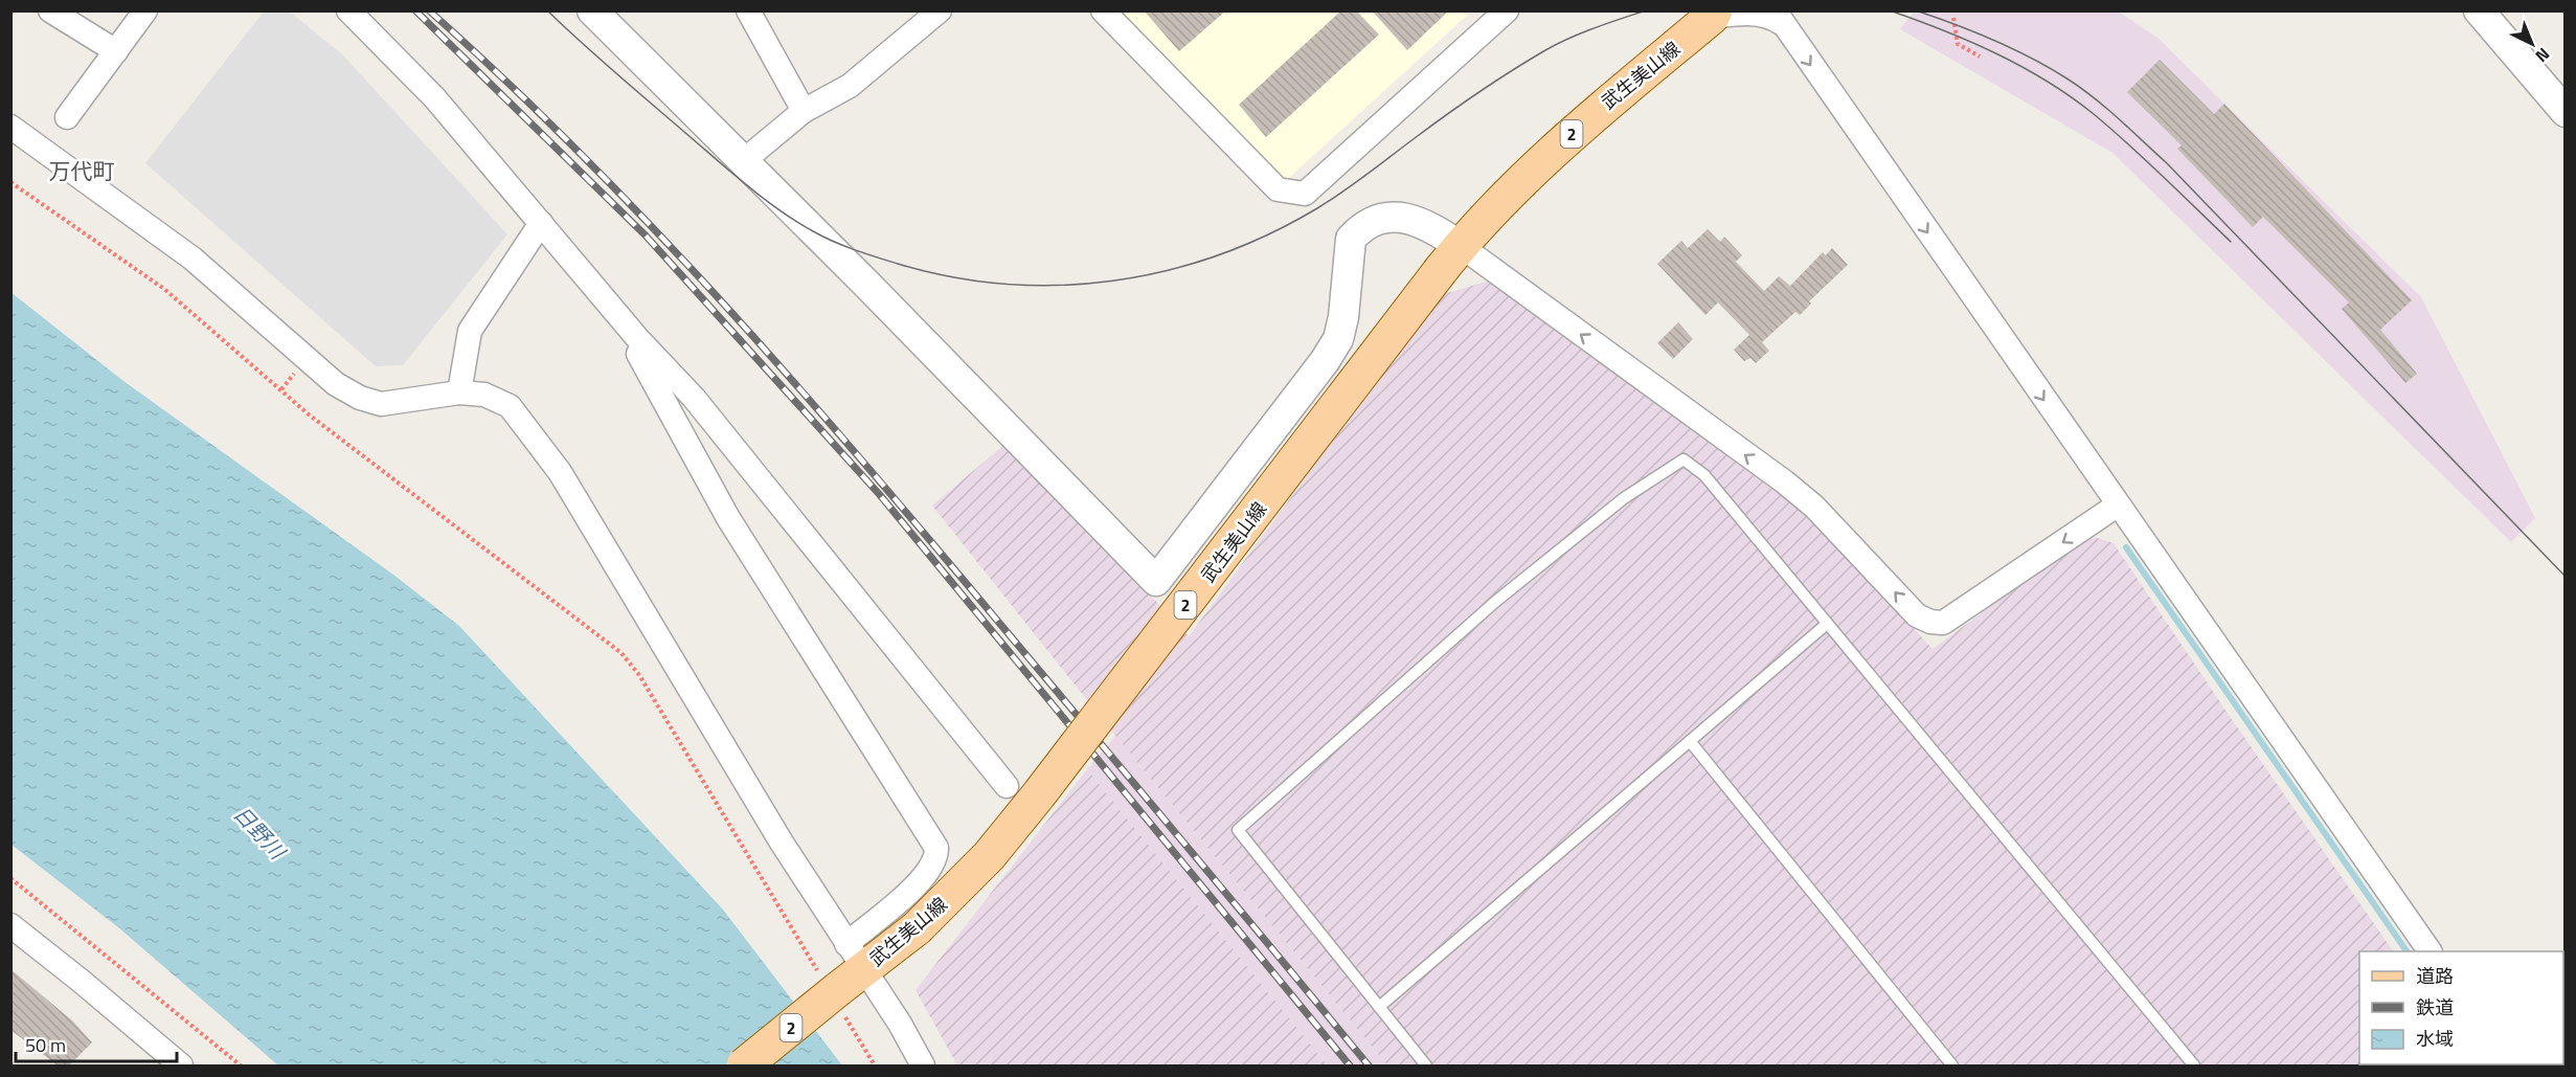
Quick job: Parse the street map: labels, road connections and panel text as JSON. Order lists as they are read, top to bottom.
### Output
{
  "streets": {
    "main road": ["武生美山線", "2"]
  },
  "districts": ["万代町"],
  "water": ["日野川"],
  "legend": ["道路", "鉄道", "水域"],
  "scale_bar": "50 m",
  "north": "bottom right"
}
